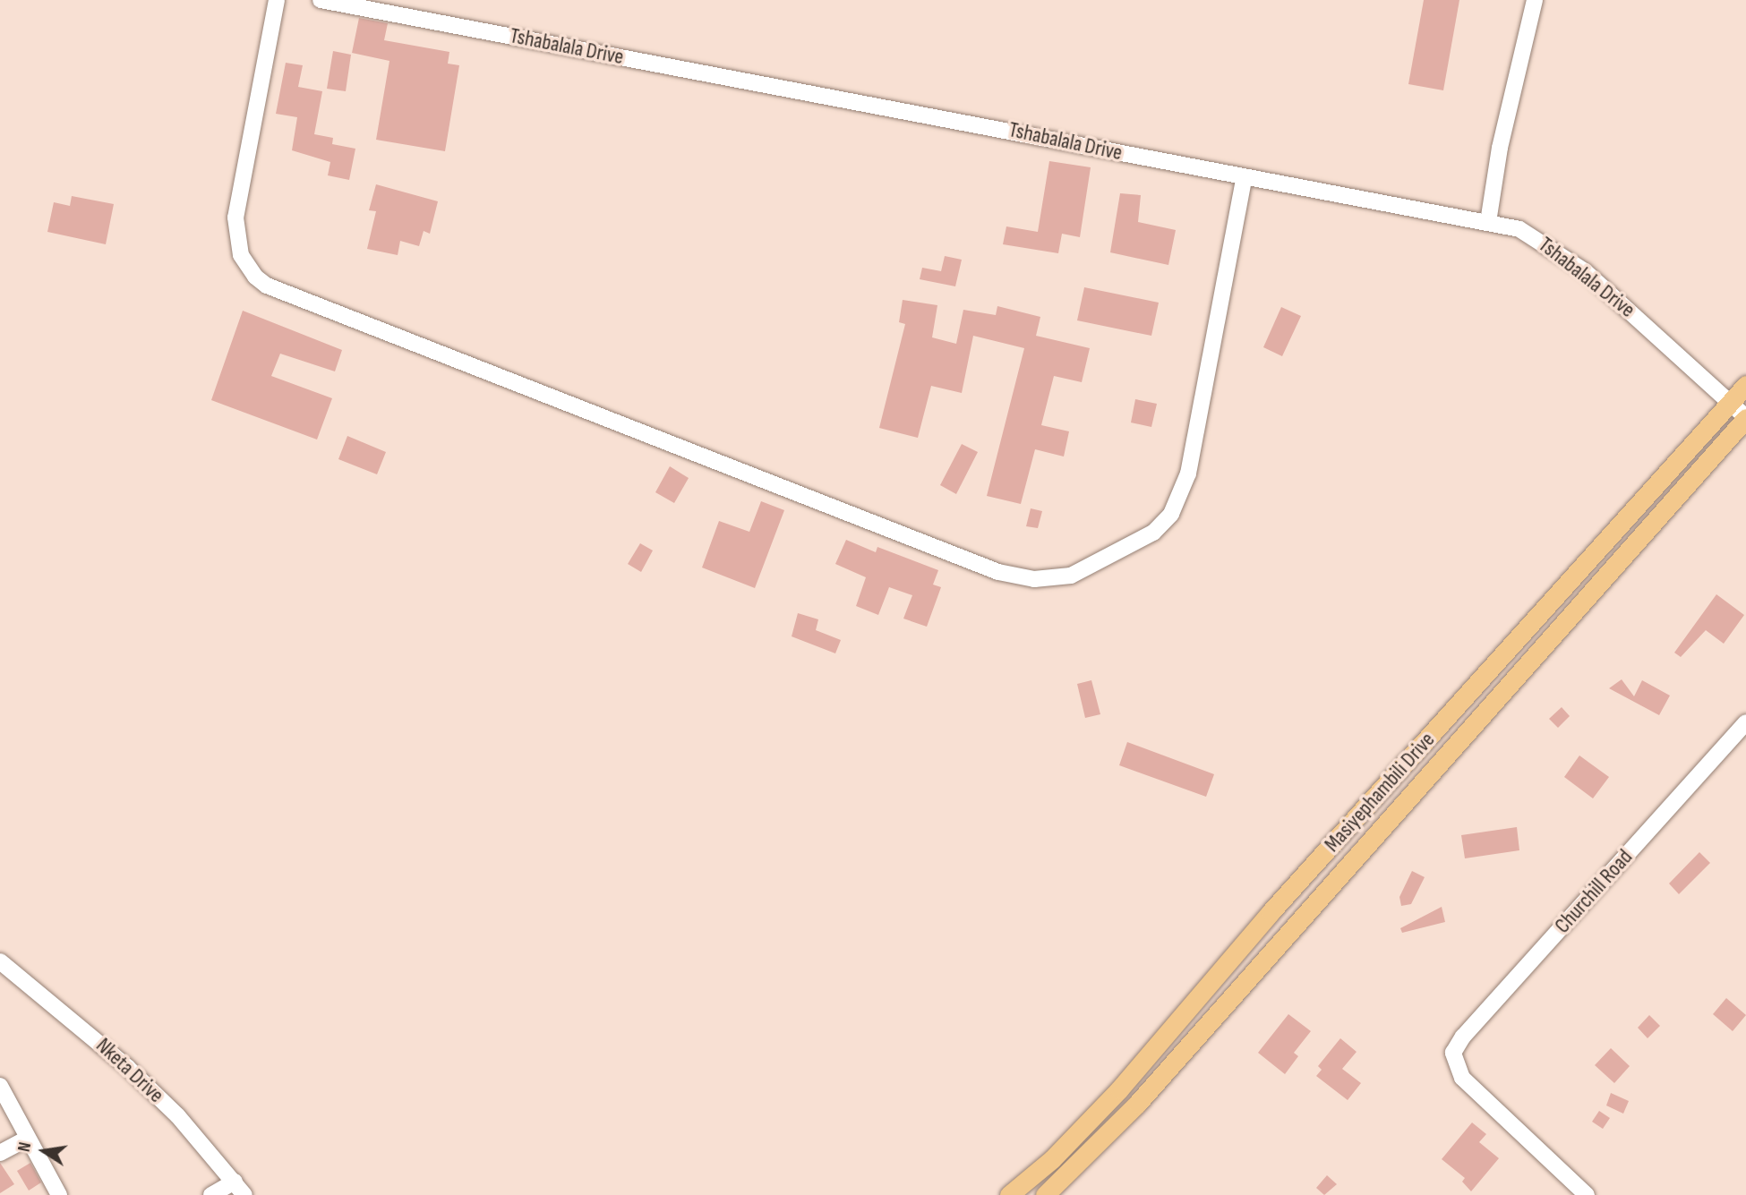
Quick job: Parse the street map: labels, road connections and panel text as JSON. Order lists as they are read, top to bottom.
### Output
{
  "streets": {
    "main road": ["Masiyephambili Drive"],
    "street": ["Tshabalala Drive", "Churchill Road", "Nketa Drive"]
  },
  "crossings": [
    ["Tshabalala Drive", "Masiyephambili Drive"]
  ],
  "north": "left"
}
